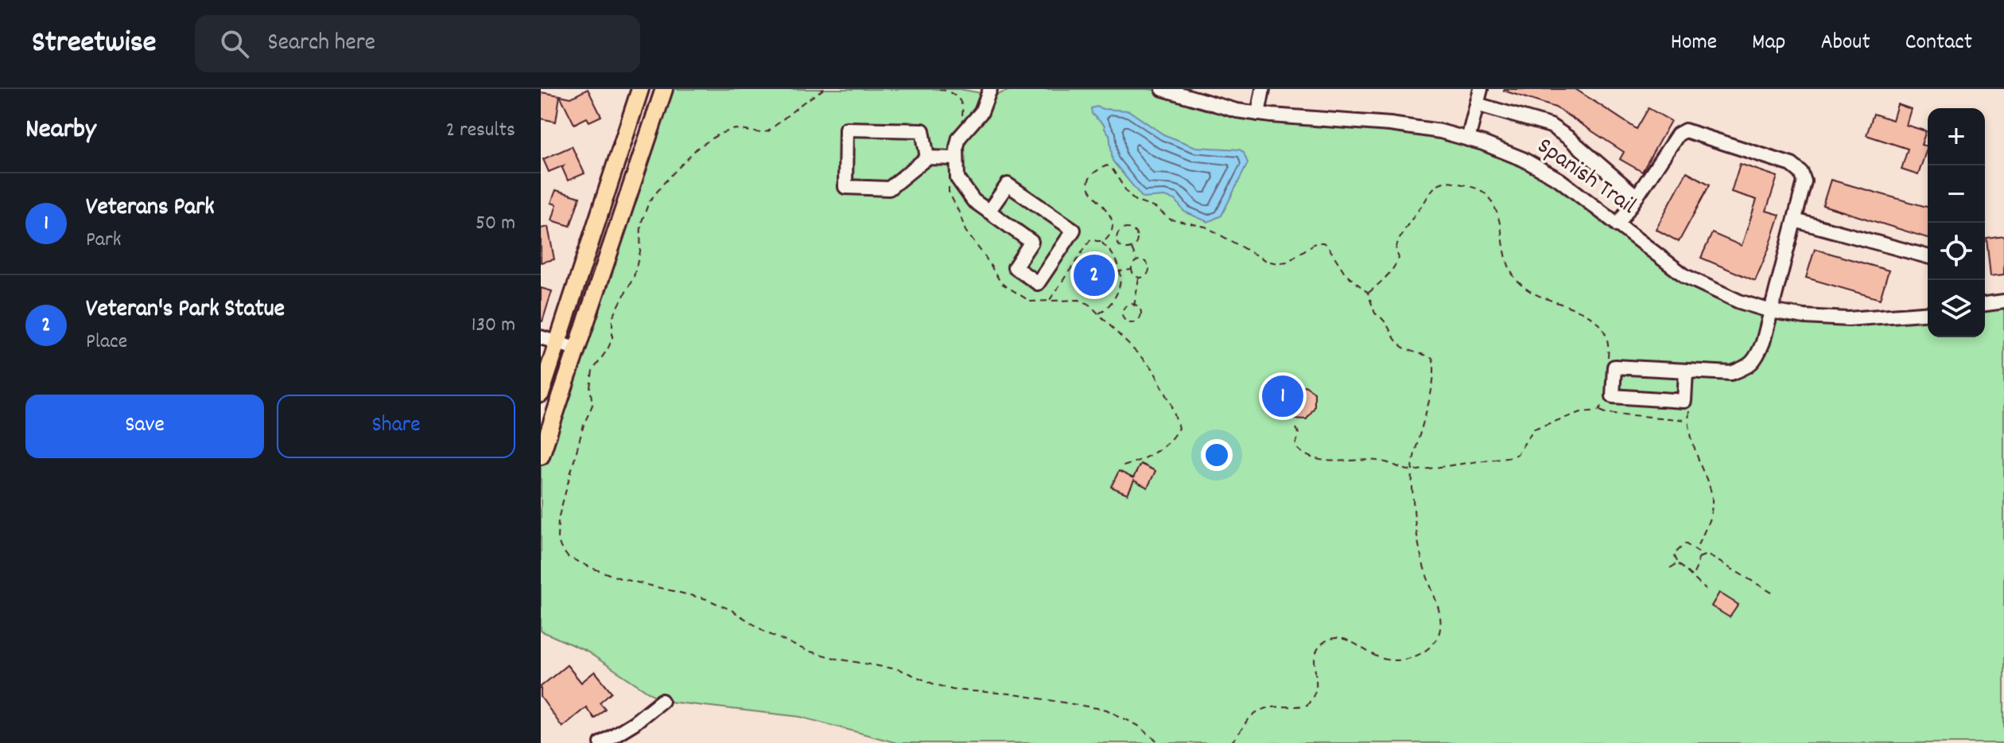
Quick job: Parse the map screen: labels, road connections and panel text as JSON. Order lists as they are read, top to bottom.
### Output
{
  "streets": {
    "street": ["Spanish Trail"]
  },
  "page": {
    "header": "Streetwise",
    "search": "Search here",
    "nav": [
      "Home",
      "Map",
      "About",
      "Contact"
    ],
    "heading": ["Nearby", "2 results"],
    "map_buttons": ["+", "−"],
    "list": [
      {
        "mark": "1",
        "name": "Veterans Park",
        "note": "Park",
        "value": "50 m"
      },
      {
        "mark": "2",
        "name": "Veteran's Park Statue",
        "note": "Place",
        "value": "130 m"
      }
    ],
    "pins": ["2", "1"],
    "buttons": ["Save", "Share"]
  }
}
